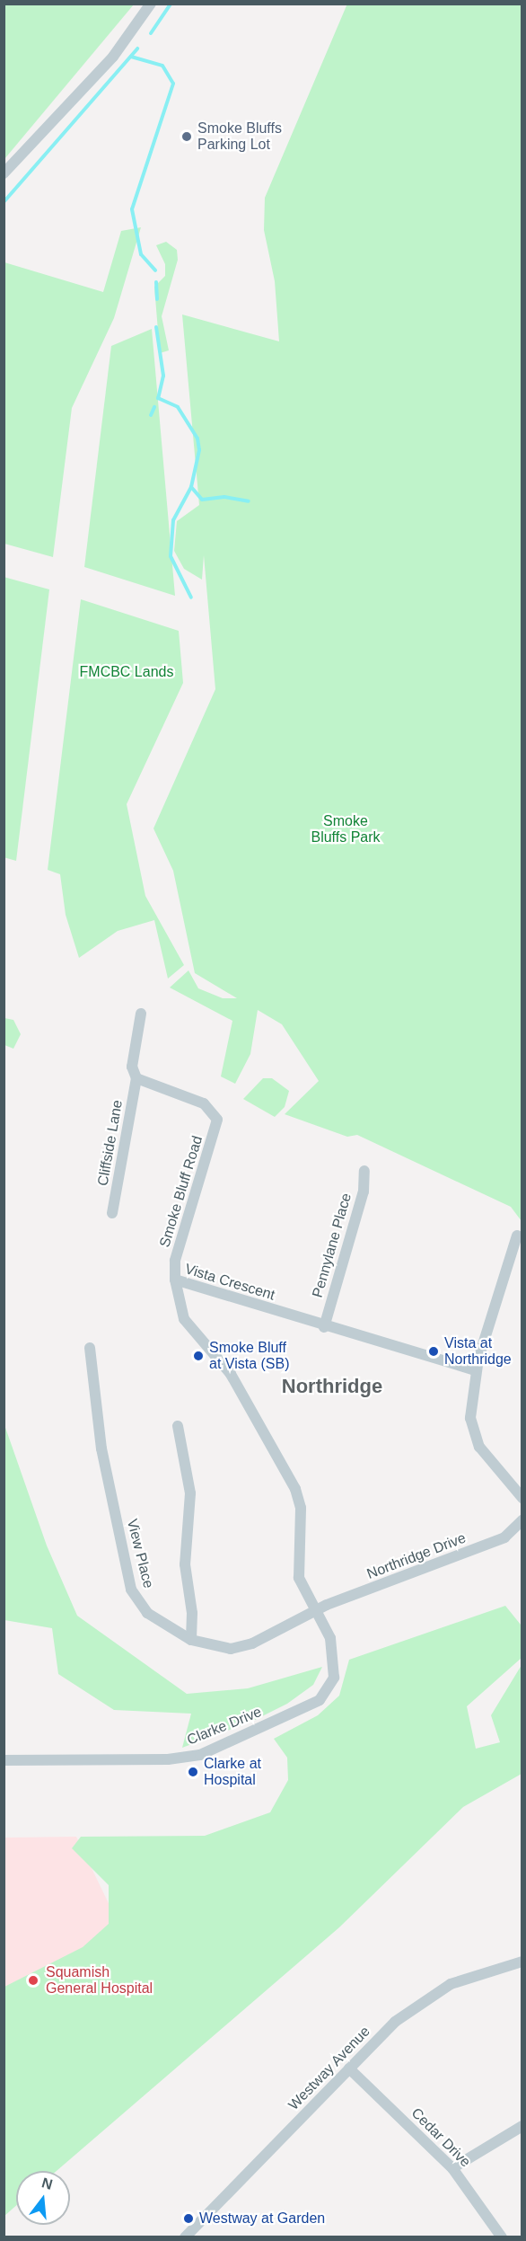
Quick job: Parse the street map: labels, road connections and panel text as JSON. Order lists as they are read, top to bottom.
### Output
{
  "streets": {
    "street": [
      "Cliffside Lane",
      "Smoke Bluff Road",
      "Pennylane Place",
      "Vista Crescent",
      "View Place",
      "Northridge Drive",
      "Clarke Drive",
      "Westway Avenue",
      "Cedar Drive"
    ]
  },
  "crossings": [
    ["Cliffside Lane", "Smoke Bluff Road"],
    ["Smoke Bluff Road", "Vista Crescent"],
    ["Pennylane Place", "Vista Crescent"],
    ["Vista Crescent", "View Place"],
    ["Vista Crescent", "Northridge Drive"],
    ["Vista Crescent", "Clarke Drive"],
    ["View Place", "Northridge Drive"],
    ["View Place", "Clarke Drive"],
    ["Northridge Drive", "Clarke Drive"],
    ["Westway Avenue", "Cedar Drive"]
  ],
  "districts": ["Northridge"],
  "parks": ["FMCBC Lands", "Smoke Bluffs Park"],
  "places": [
    "Smoke Bluffs Parking Lot",
    "Vista at Northridge",
    "Smoke Bluff at Vista (SB)",
    "Clarke at Hospital",
    "Squamish General Hospital",
    "Westway at Garden"
  ],
  "north": "top"
}
